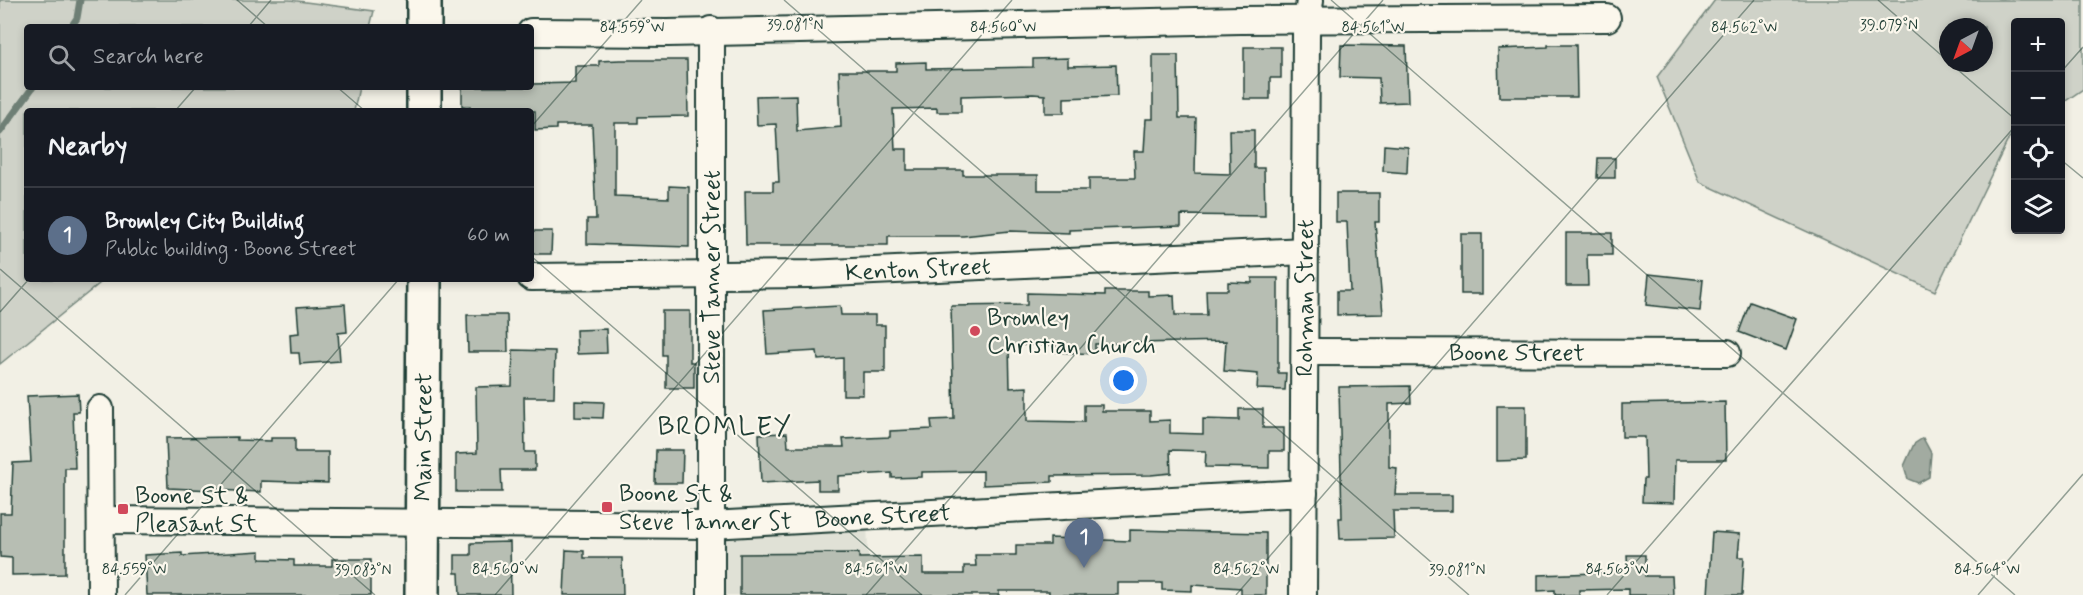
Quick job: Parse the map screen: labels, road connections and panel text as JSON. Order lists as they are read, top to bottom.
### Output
{
  "streets": {
    "street": [
      "Kenton Street",
      "Steve Tanner Street",
      "Rohman Street",
      "Boone Street",
      "Main Street"
    ]
  },
  "crossings": [
    ["Kenton Street", "Steve Tanner Street"],
    ["Kenton Street", "Rohman Street"],
    ["Steve Tanner Street", "Boone Street"],
    ["Rohman Street", "Boone Street"],
    ["Boone Street", "Main Street"]
  ],
  "districts": ["BROMLEY"],
  "places": {
    "other": ["Bromley Christian Church"],
    "transit": ["Boone St & Steve Tanner St", "Boone St & Pleasant St"]
  },
  "north": "bottom left",
  "page": {
    "map_buttons": ["+", "−"],
    "search": "Search here",
    "heading": "Nearby",
    "list": [
      {
        "mark": "1",
        "name": "Bromley City Building",
        "note": "Public building · Boone Street",
        "value": "60 m"
      }
    ],
    "pins": "1"
  },
  "coordinates": [
    "39.081°N",
    "39.079°N",
    "84.559°W",
    "84.560°W",
    "84.561°W",
    "84.562°W",
    "84.563°W",
    "84.564°W",
    "39.083°N"
  ]
}
